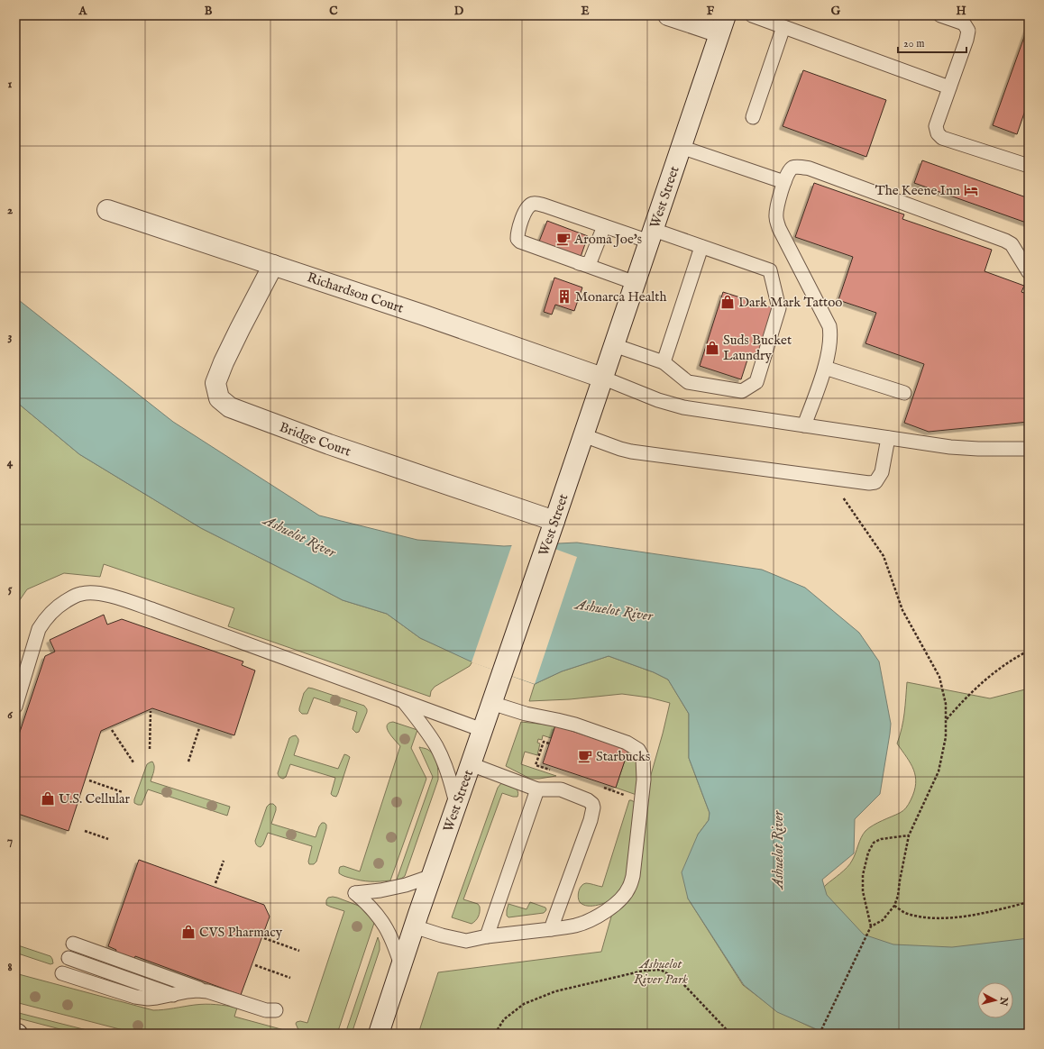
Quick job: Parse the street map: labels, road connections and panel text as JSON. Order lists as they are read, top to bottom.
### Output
{
  "streets": {
    "street": ["West Street", "Richardson Court", "Bridge Court"]
  },
  "crossings": [
    ["West Street", "Richardson Court"],
    ["West Street", "Bridge Court"],
    ["Richardson Court", "Bridge Court"]
  ],
  "water": ["Ashuelot River"],
  "parks": ["Ashuelot River Park"],
  "places": {
    "hotel": ["The Keene Inn"],
    "cafe": ["Aroma Joe's", "Starbucks"],
    "building": ["Monarca Health"],
    "shop": [
      "Dark Mark Tattoo",
      "Suds Bucket Laundry",
      "U.S. Cellular",
      "CVS Pharmacy"
    ]
  },
  "scale_bar": "20 m",
  "north": "right",
  "grid": {
    "columns": [
      "A",
      "B",
      "C",
      "D",
      "E",
      "F",
      "G",
      "H"
    ],
    "rows": [
      "1",
      "2",
      "3",
      "4",
      "5",
      "6",
      "7",
      "8"
    ]
  }
}
